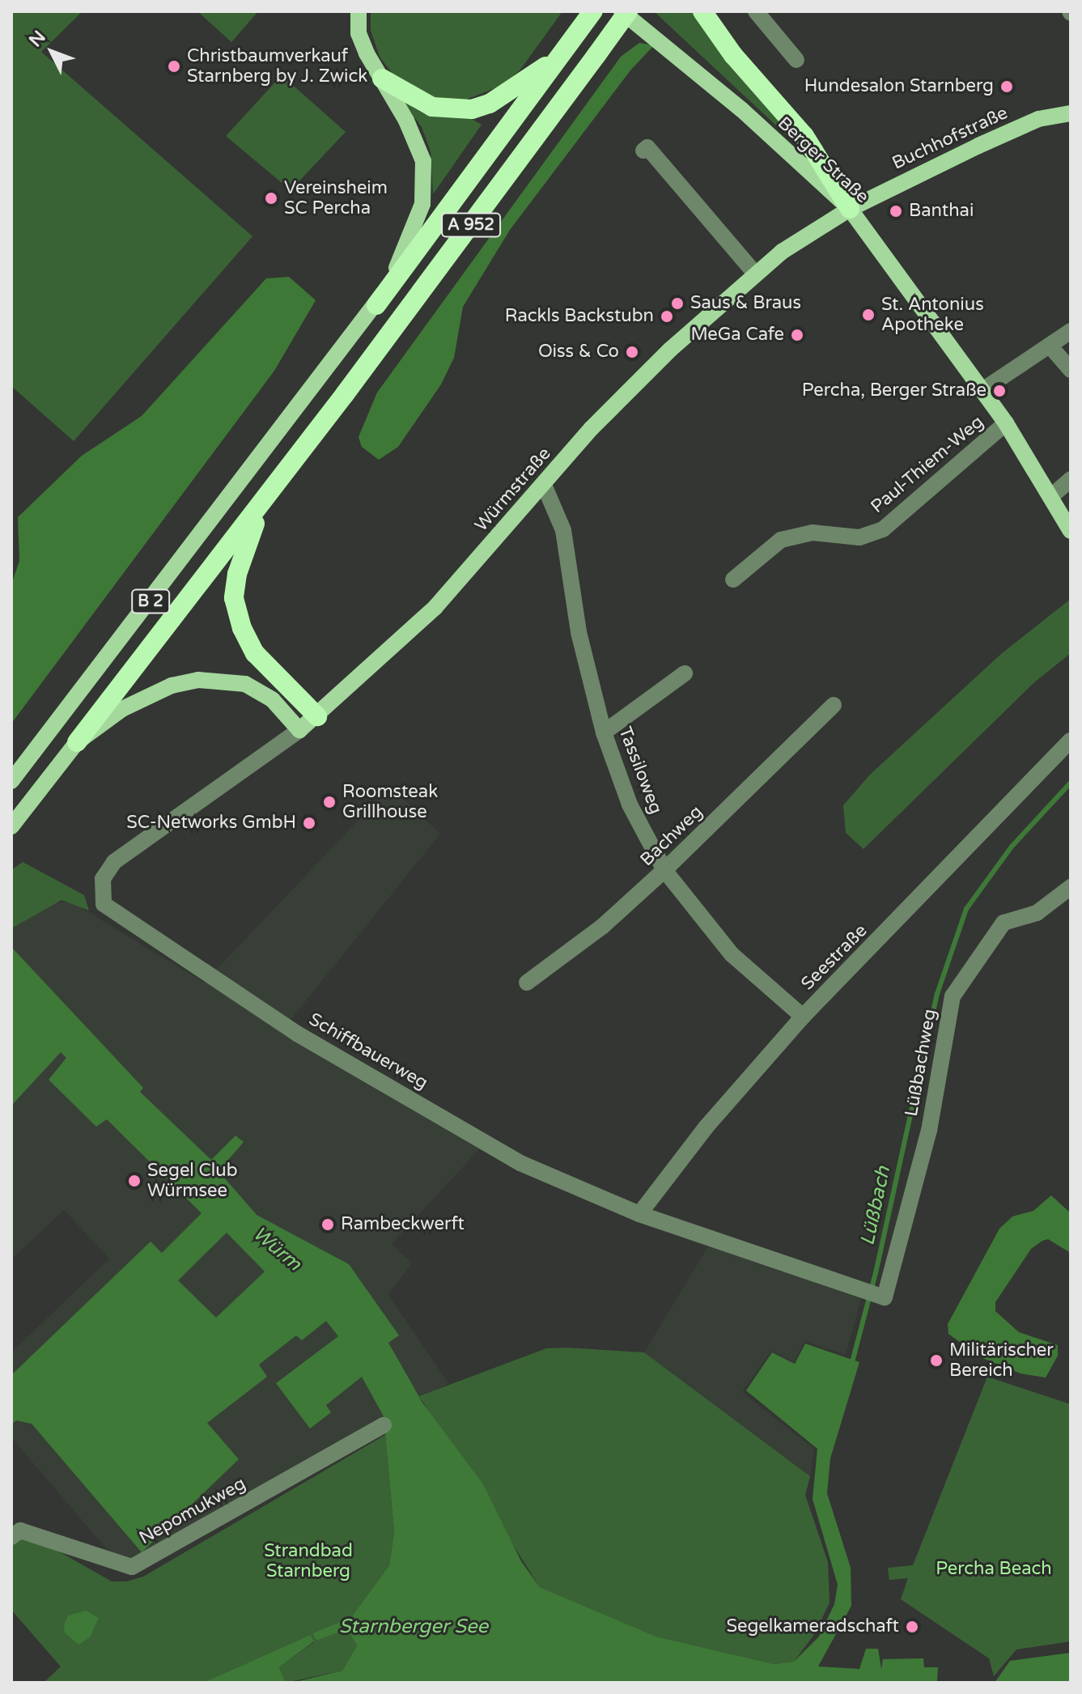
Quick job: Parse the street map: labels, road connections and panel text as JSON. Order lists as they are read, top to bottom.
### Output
{
  "streets": {
    "highway": ["A 952"],
    "main road": [
      "Buchhofstraße",
      "Berger Straße",
      "Würmstraße",
      "B 2"
    ],
    "street": [
      "Paul-Thiem-Weg",
      "Tassiloweg",
      "Bachweg",
      "Seestraße",
      "Schiffbauerweg",
      "Lüßbachweg",
      "Nepomukweg"
    ]
  },
  "crossings": [
    ["Buchhofstraße", "Berger Straße"],
    ["Buchhofstraße", "Würmstraße"],
    ["Berger Straße", "Paul-Thiem-Weg"],
    ["Berger Straße", "Würmstraße"],
    ["A 952", "B 2"],
    ["Würmstraße", "Tassiloweg"],
    ["Würmstraße", "Schiffbauerweg"],
    ["Tassiloweg", "Bachweg"],
    ["Tassiloweg", "Seestraße"],
    ["Seestraße", "Schiffbauerweg"],
    ["Schiffbauerweg", "Lüßbachweg"]
  ],
  "water": ["Lüßbach", "Würm", "Starnberger See"],
  "parks": ["Strandbad Starnberg", "Percha Beach"],
  "places": [
    "Christbaumverkauf Starnberg by J. Zwick",
    "Hundesalon Starnberg",
    "Vereinsheim SC Percha",
    "Banthai",
    "Saus & Braus",
    "St. Antonius Apotheke",
    "Rackls Backstubn",
    "MeGa Cafe",
    "Oiss & Co",
    "Percha, Berger Straße",
    "Roomsteak Grillhouse",
    "SC-Networks GmbH",
    "Segel Club Würmsee",
    "Rambeckwerft",
    "Militärischer Bereich",
    "Segelkameradschaft"
  ],
  "north": "top left"
}
